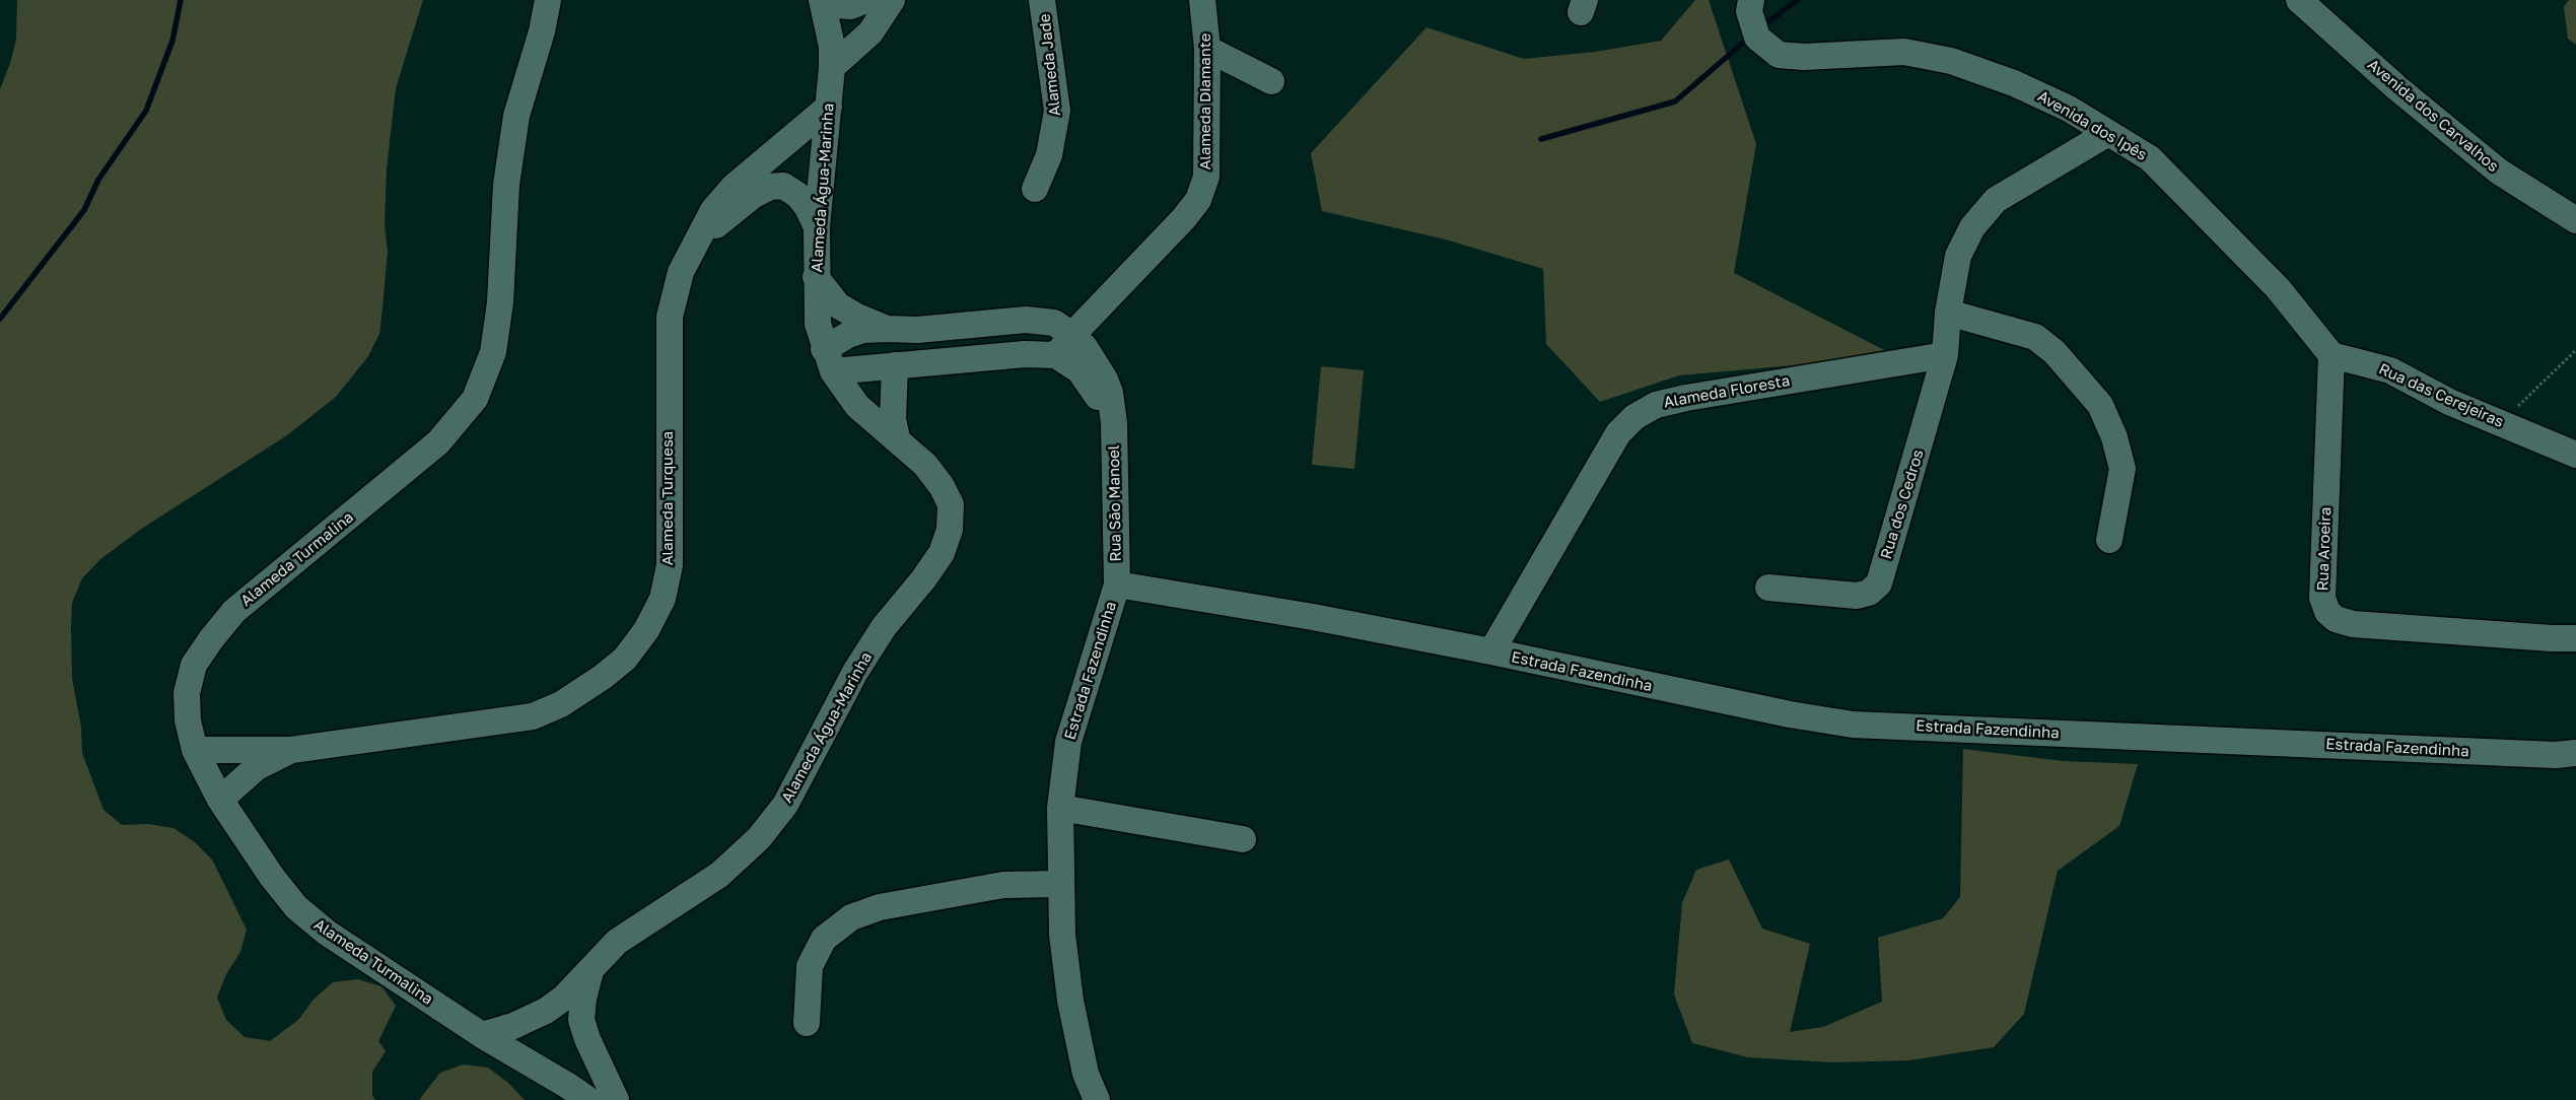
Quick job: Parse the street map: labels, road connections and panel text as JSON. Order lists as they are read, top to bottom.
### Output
{
  "streets": {
    "street": [
      "Alameda Jade",
      "Alameda Diamante",
      "Avenida dos Carvalhos",
      "Avenida dos Ipês",
      "Alameda Água-Marinha",
      "Alameda Floresta",
      "Rua das Cerejeiras",
      "Alameda Turquesa",
      "Rua São Manoel",
      "Rua dos Cedros",
      "Rua Aroeira",
      "Alameda Turmalina",
      "Estrada Fazendinha"
    ]
  },
  "crossings": [
    ["Alameda Diamante", "Rua São Manoel"],
    ["Avenida dos Ipês", "Rua das Cerejeiras"],
    ["Avenida dos Ipês", "Rua dos Cedros"],
    ["Avenida dos Ipês", "Rua Aroeira"],
    ["Alameda Água-Marinha", "Alameda Turquesa"],
    ["Alameda Água-Marinha", "Alameda Turmalina"],
    ["Alameda Floresta", "Rua dos Cedros"],
    ["Alameda Floresta", "Estrada Fazendinha"],
    ["Rua das Cerejeiras", "Rua Aroeira"],
    ["Alameda Turquesa", "Alameda Turmalina"],
    ["Rua São Manoel", "Estrada Fazendinha"]
  ]
}
